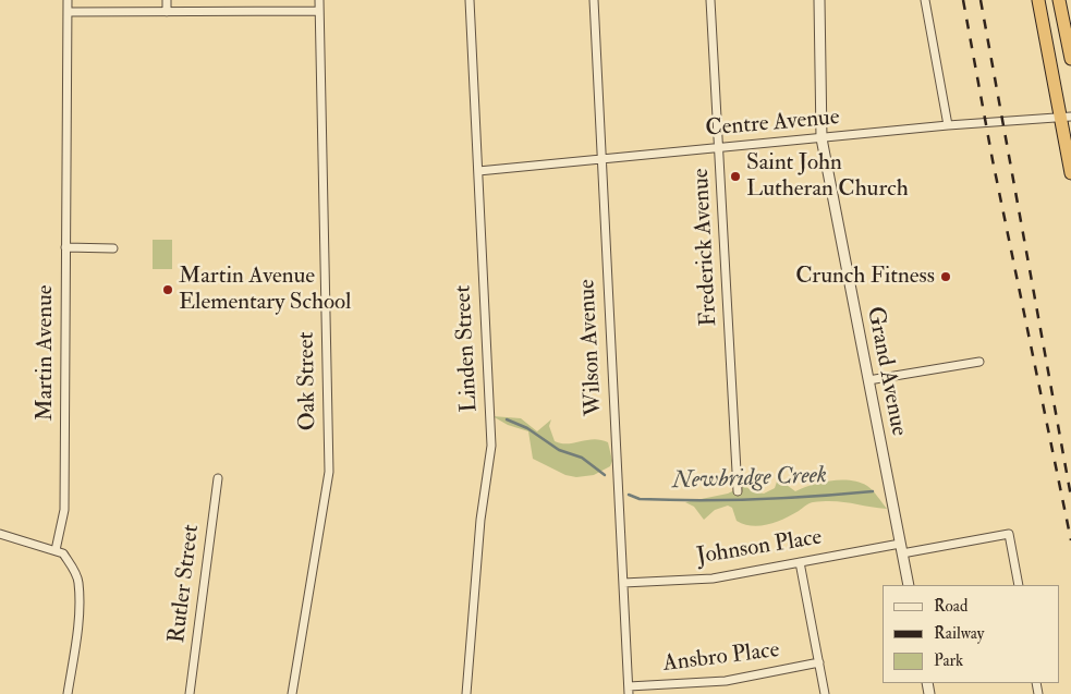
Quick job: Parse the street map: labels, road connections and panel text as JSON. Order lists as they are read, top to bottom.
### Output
{
  "streets": {
    "street": [
      "Centre Avenue",
      "Frederick Avenue",
      "Wilson Avenue",
      "Linden Street",
      "Martin Avenue",
      "Grand Avenue",
      "Oak Street",
      "Johnson Place",
      "Rutler Street",
      "Ansbro Place"
    ]
  },
  "crossings": [
    ["Centre Avenue", "Frederick Avenue"],
    ["Centre Avenue", "Wilson Avenue"],
    ["Centre Avenue", "Linden Street"],
    ["Centre Avenue", "Grand Avenue"],
    ["Wilson Avenue", "Johnson Place"],
    ["Wilson Avenue", "Ansbro Place"],
    ["Grand Avenue", "Johnson Place"]
  ],
  "water": ["Newbridge Creek"],
  "places": ["Saint John Lutheran Church", "Crunch Fitness", "Martin Avenue Elementary School"],
  "legend": ["Road", "Railway", "Park"]
}
